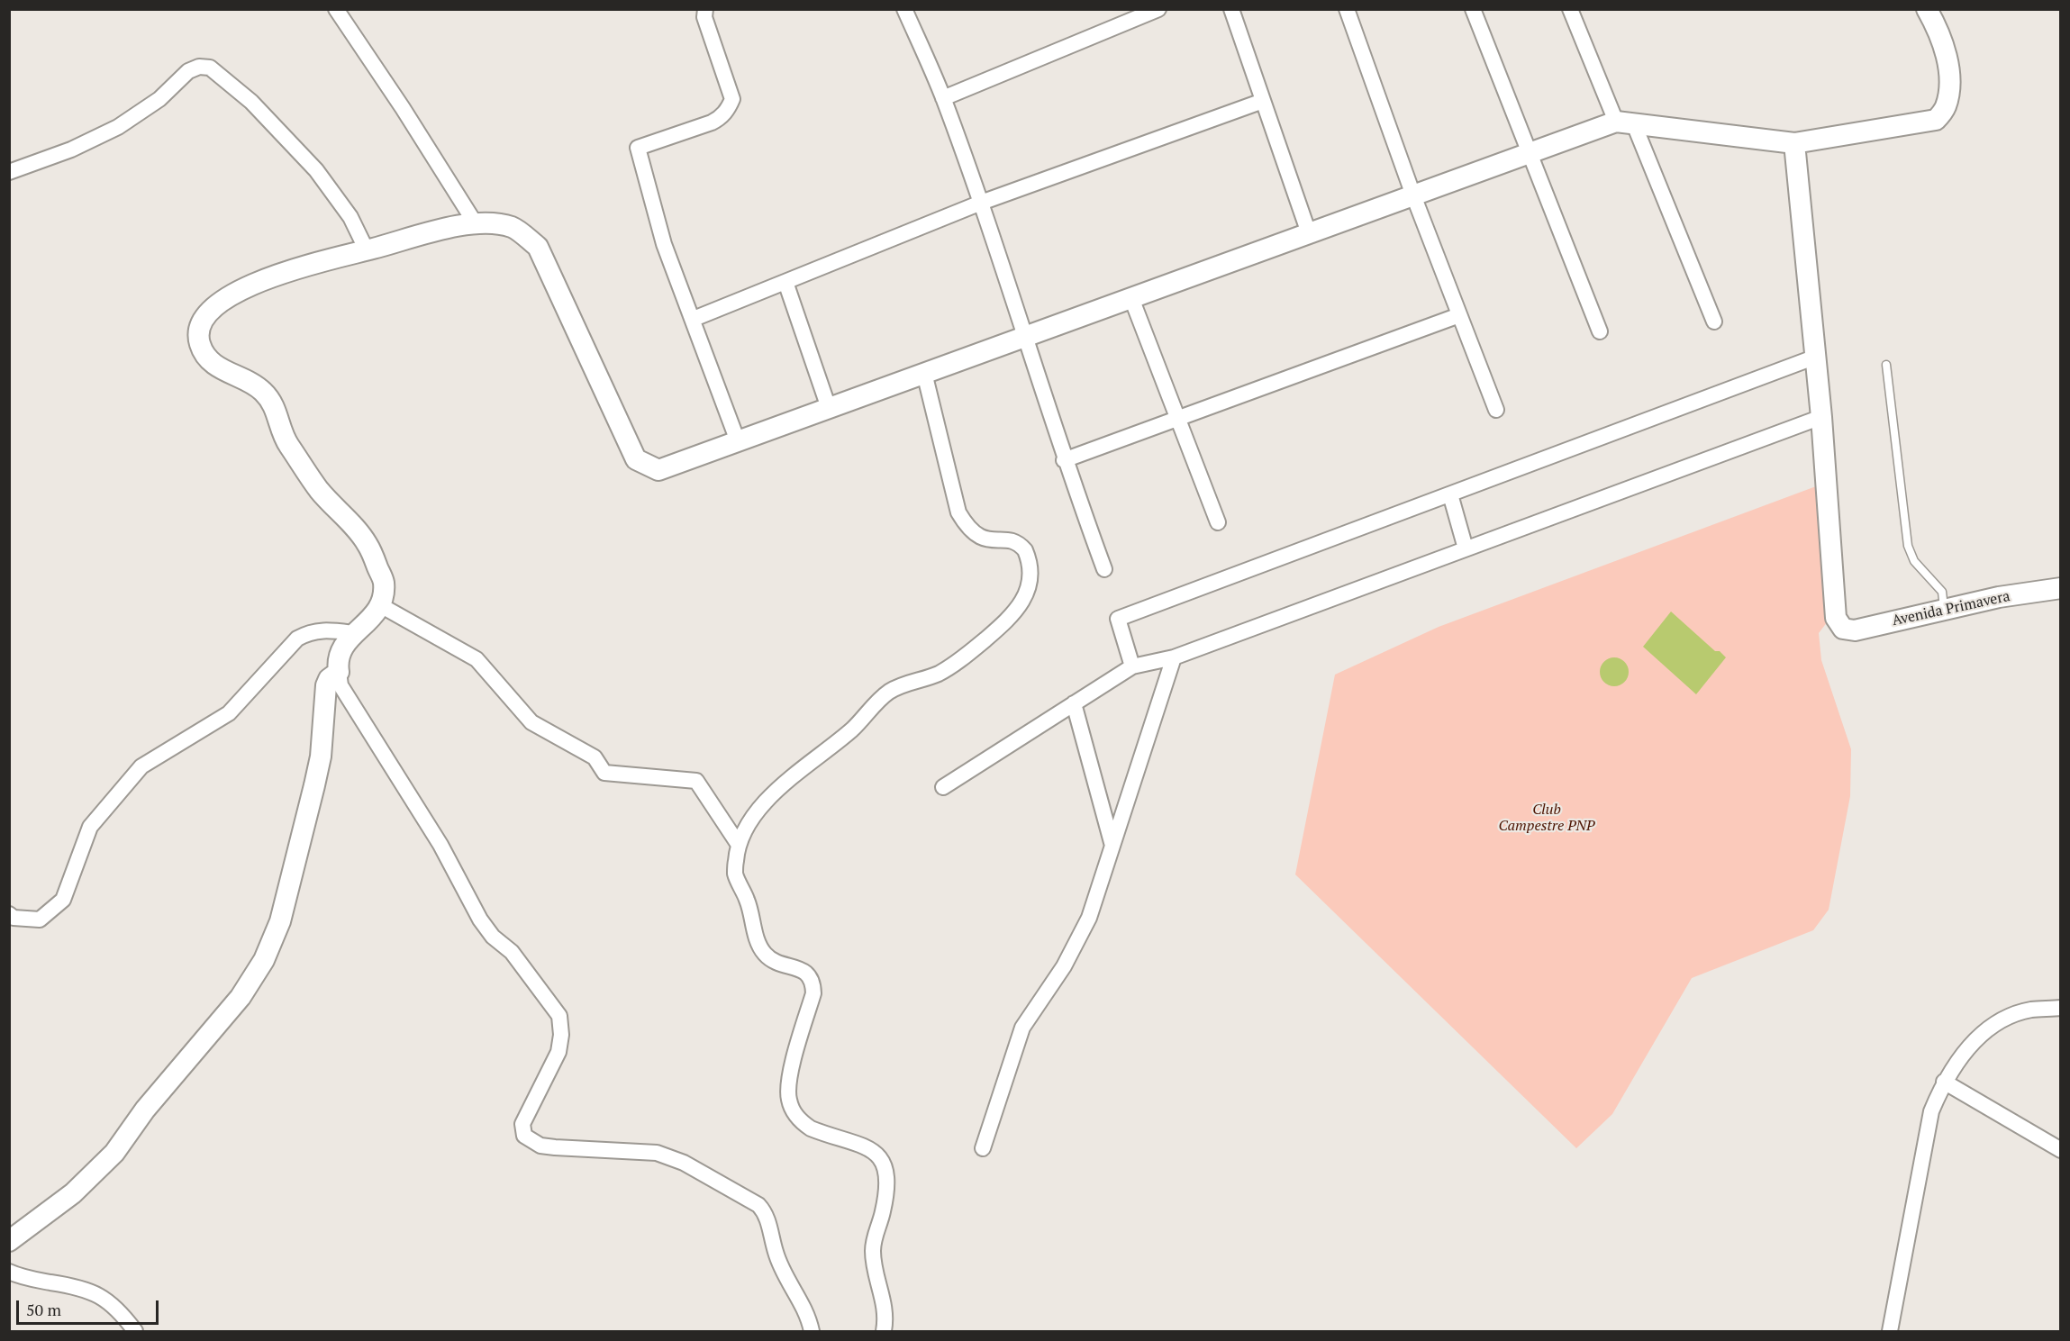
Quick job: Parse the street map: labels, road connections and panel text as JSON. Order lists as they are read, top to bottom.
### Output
{
  "streets": {
    "street": ["Avenida Primavera"]
  },
  "parks": ["Club Campestre PNP"],
  "scale_bar": "50 m"
}
